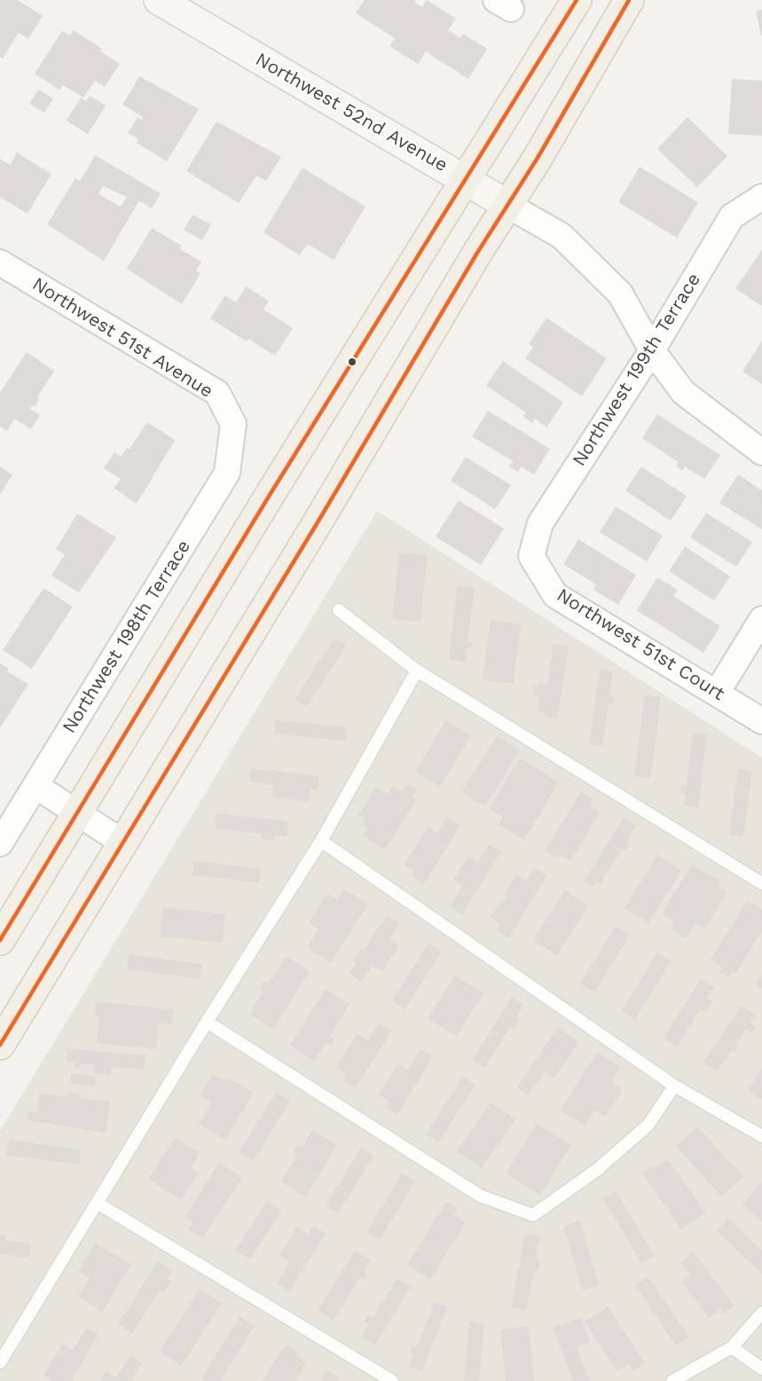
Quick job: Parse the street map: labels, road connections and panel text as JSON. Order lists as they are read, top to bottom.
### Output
{
  "streets": {
    "street": [
      "Northwest 52nd Avenue",
      "Northwest 51st Avenue",
      "Northwest 199th Terrace",
      "Northwest 198th Terrace",
      "Northwest 51st Court"
    ]
  },
  "crossings": [
    ["Northwest 52nd Avenue", "Northwest 199th Terrace"],
    ["Northwest 51st Avenue", "Northwest 198th Terrace"],
    ["Northwest 199th Terrace", "Northwest 51st Court"]
  ]
}
